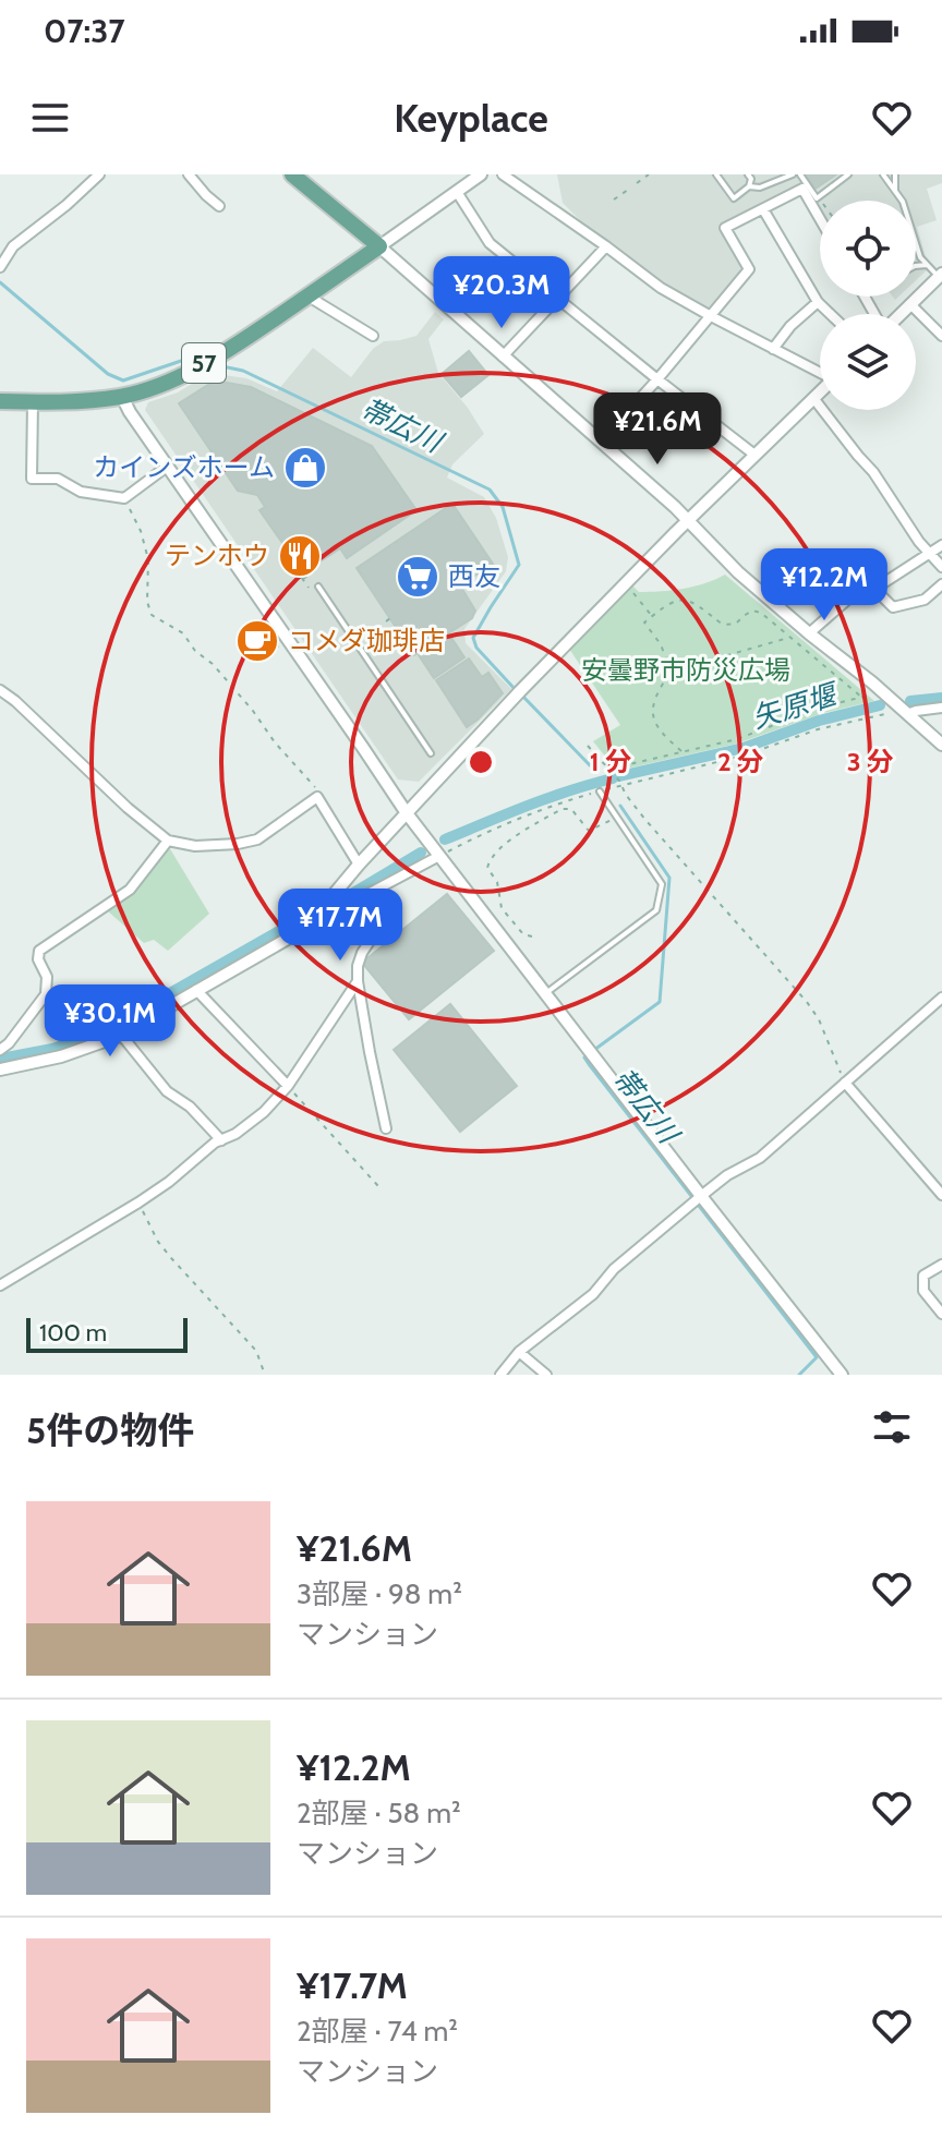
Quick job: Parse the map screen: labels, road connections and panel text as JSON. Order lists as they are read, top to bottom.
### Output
{
  "streets": {
    "main road": ["57"]
  },
  "water": ["帯広川", "矢原堰"],
  "parks": ["安曇野市防災広場"],
  "places": {
    "shop": ["カインズホーム"],
    "restaurant": ["テンホウ"],
    "supermarket": ["西友"],
    "cafe": ["コメダ珈琲店"]
  },
  "scale_bar": "100 m",
  "page": {
    "status": "07:37",
    "header": "Keyplace",
    "price": [
      "¥20.3M",
      "¥21.6M",
      "¥12.2M",
      "¥17.7M",
      "¥30.1M"
    ],
    "scale": "100 m",
    "heading": "5件の物件",
    "list": [
      {
        "name": "¥21.6M",
        "note": "3部屋 · 98 m² · マンション"
      },
      {
        "name": "¥12.2M",
        "note": "2部屋 · 58 m² · マンション"
      },
      {
        "name": "¥17.7M",
        "note": "2部屋 · 74 m² · マンション"
      }
    ]
  },
  "rings": ["1 分", "2 分", "3 分"]
}
